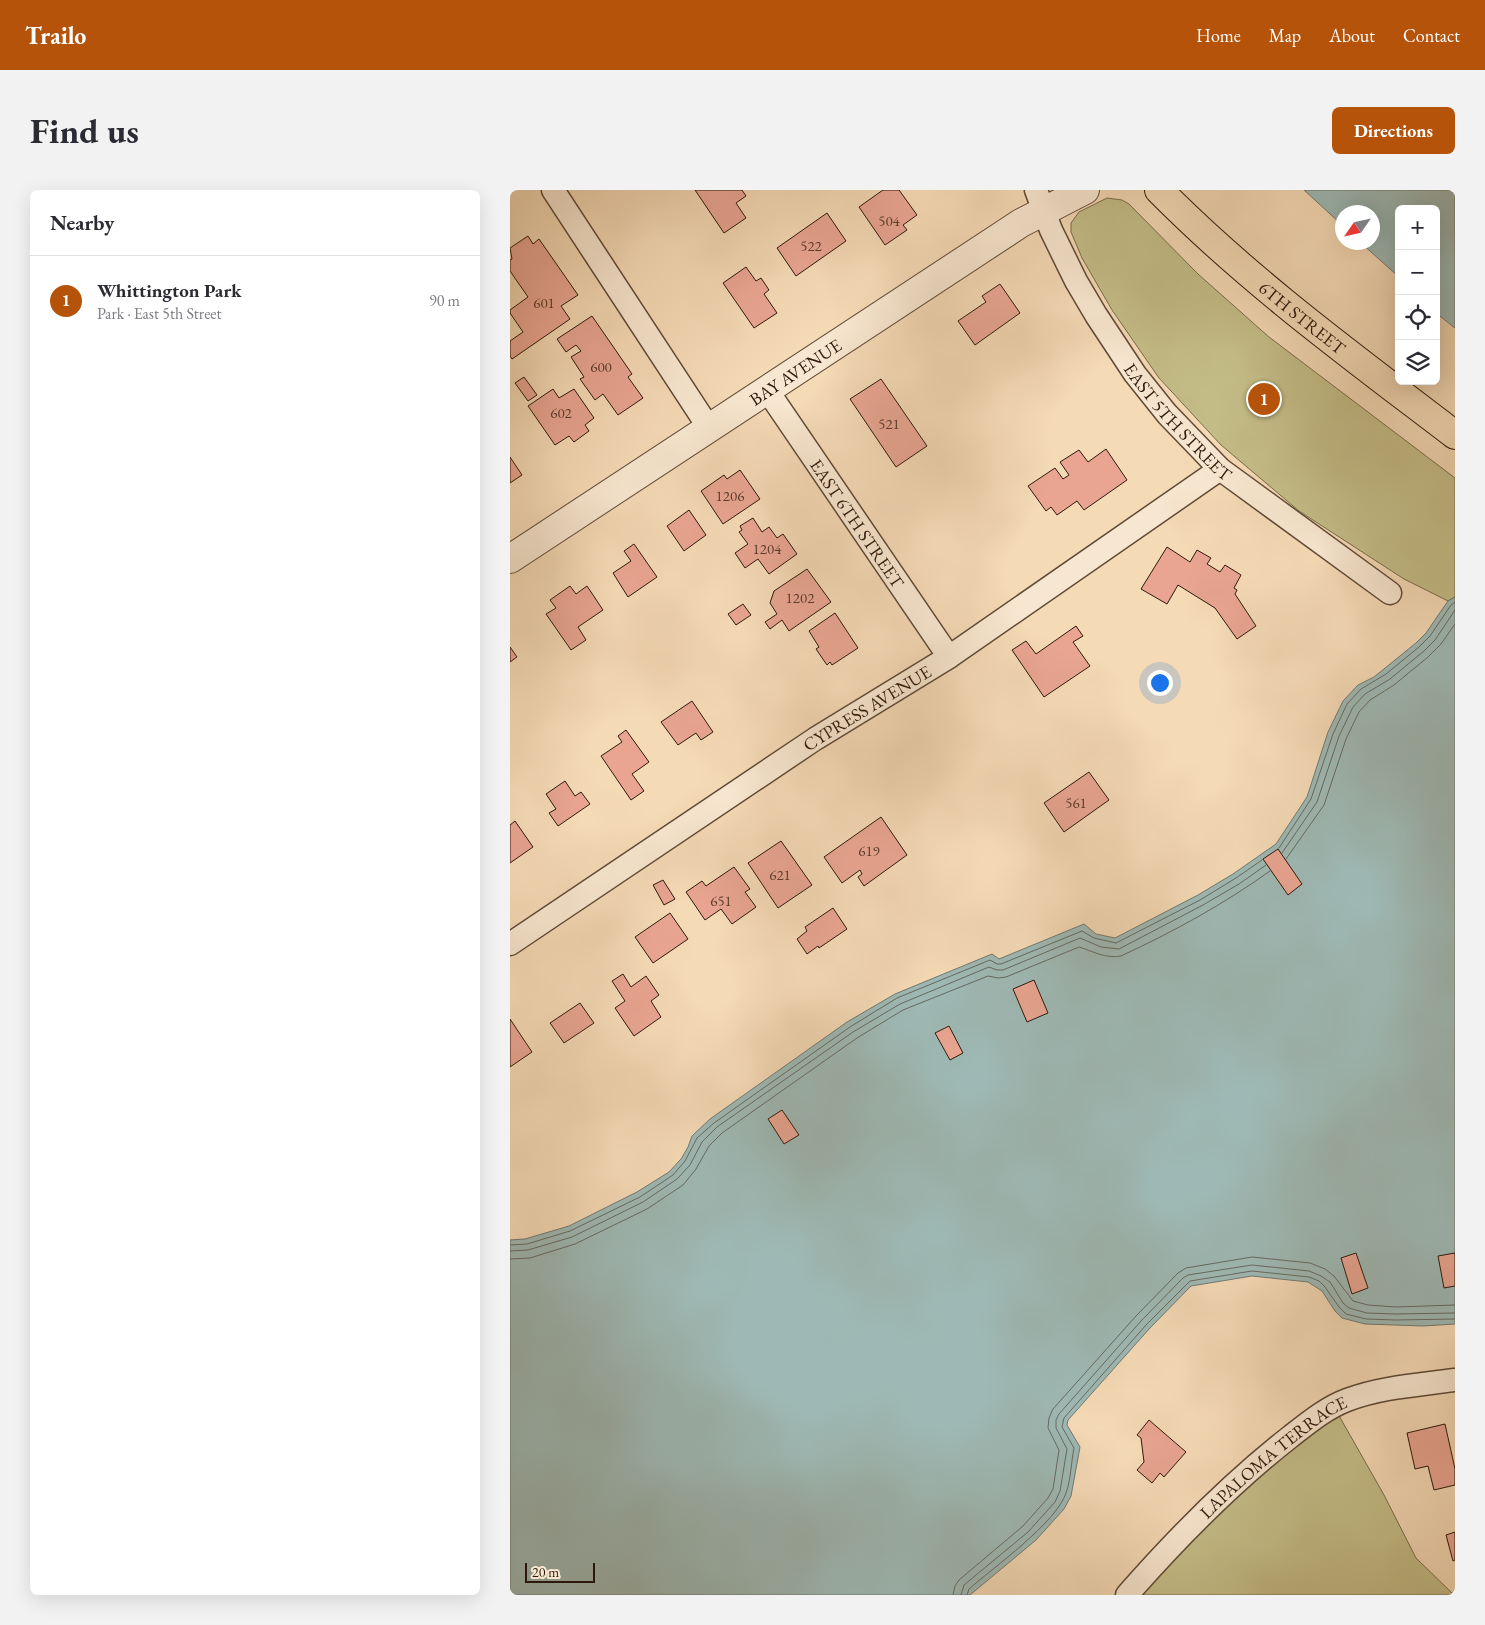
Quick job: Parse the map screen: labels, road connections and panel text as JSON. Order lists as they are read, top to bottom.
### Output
{
  "streets": {
    "main road": ["6TH STREET"],
    "street": [
      "BAY AVENUE",
      "EAST 5TH STREET",
      "EAST 6TH STREET",
      "CYPRESS AVENUE",
      "LAPALOMA TERRACE"
    ]
  },
  "crossings": [
    ["BAY AVENUE", "EAST 5TH STREET"],
    ["BAY AVENUE", "EAST 6TH STREET"],
    ["EAST 5TH STREET", "CYPRESS AVENUE"],
    ["EAST 6TH STREET", "CYPRESS AVENUE"]
  ],
  "house_numbers": [
    "504",
    "522",
    "601",
    "600",
    "602",
    "521",
    "1206",
    "1204",
    "1202",
    "561",
    "619",
    "621",
    "651"
  ],
  "scale_bar": "20 m",
  "north": "bottom left",
  "page": {
    "header": "Trailo",
    "nav": [
      "Home",
      "Map",
      "About",
      "Contact"
    ],
    "buttons": "Directions",
    "title": "Find us",
    "heading": "Nearby",
    "map_buttons": ["+", "−"],
    "list": [
      {
        "mark": "1",
        "name": "Whittington Park",
        "note": "Park · East 5th Street",
        "value": "90 m"
      }
    ],
    "pins": "1",
    "scale": "20 m"
  }
}
